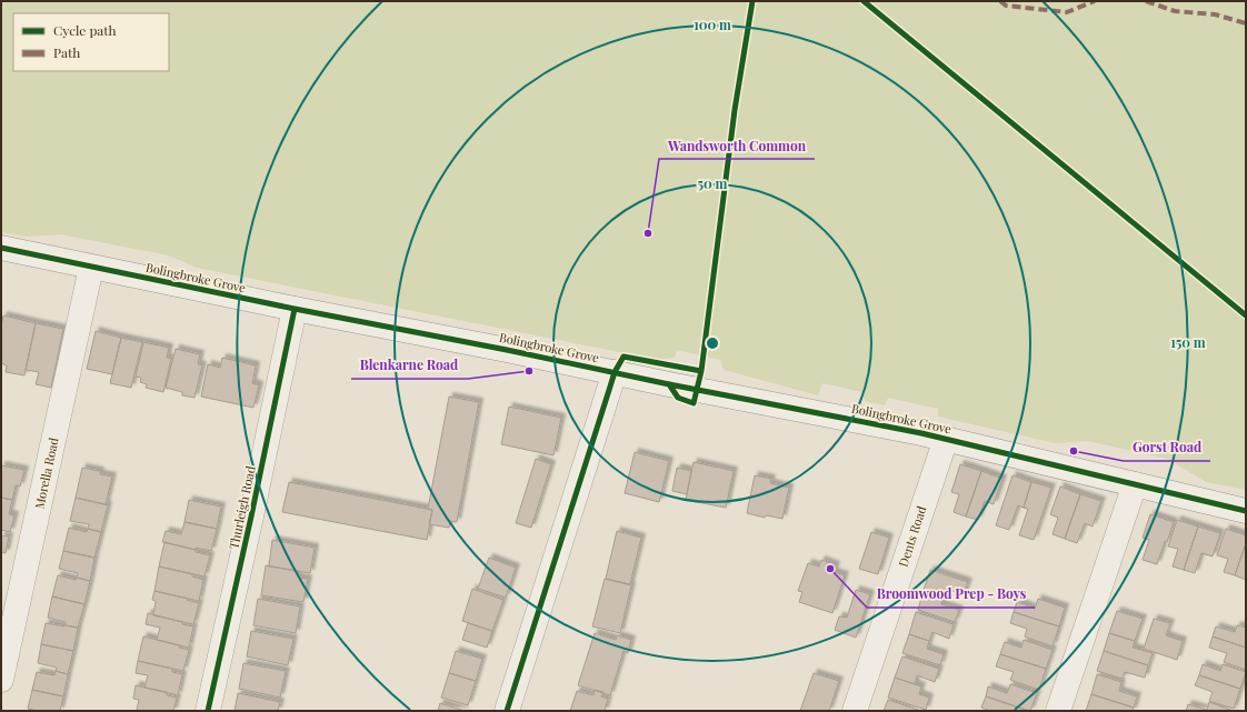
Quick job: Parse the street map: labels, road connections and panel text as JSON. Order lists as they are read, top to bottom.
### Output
{
  "streets": {
    "street": [
      "Bolingbroke Grove",
      "Morella Road",
      "Thurleigh Road",
      "Dents Road"
    ]
  },
  "crossings": [
    ["Bolingbroke Grove", "Morella Road"],
    ["Bolingbroke Grove", "Thurleigh Road"],
    ["Bolingbroke Grove", "Dents Road"]
  ],
  "places": [
    "Wandsworth Common",
    "Blenkarne Road",
    "Gorst Road",
    "Broomwood Prep - Boys"
  ],
  "legend": ["Cycle path", "Path"],
  "rings": ["100 m", "50 m", "150 m"]
}
